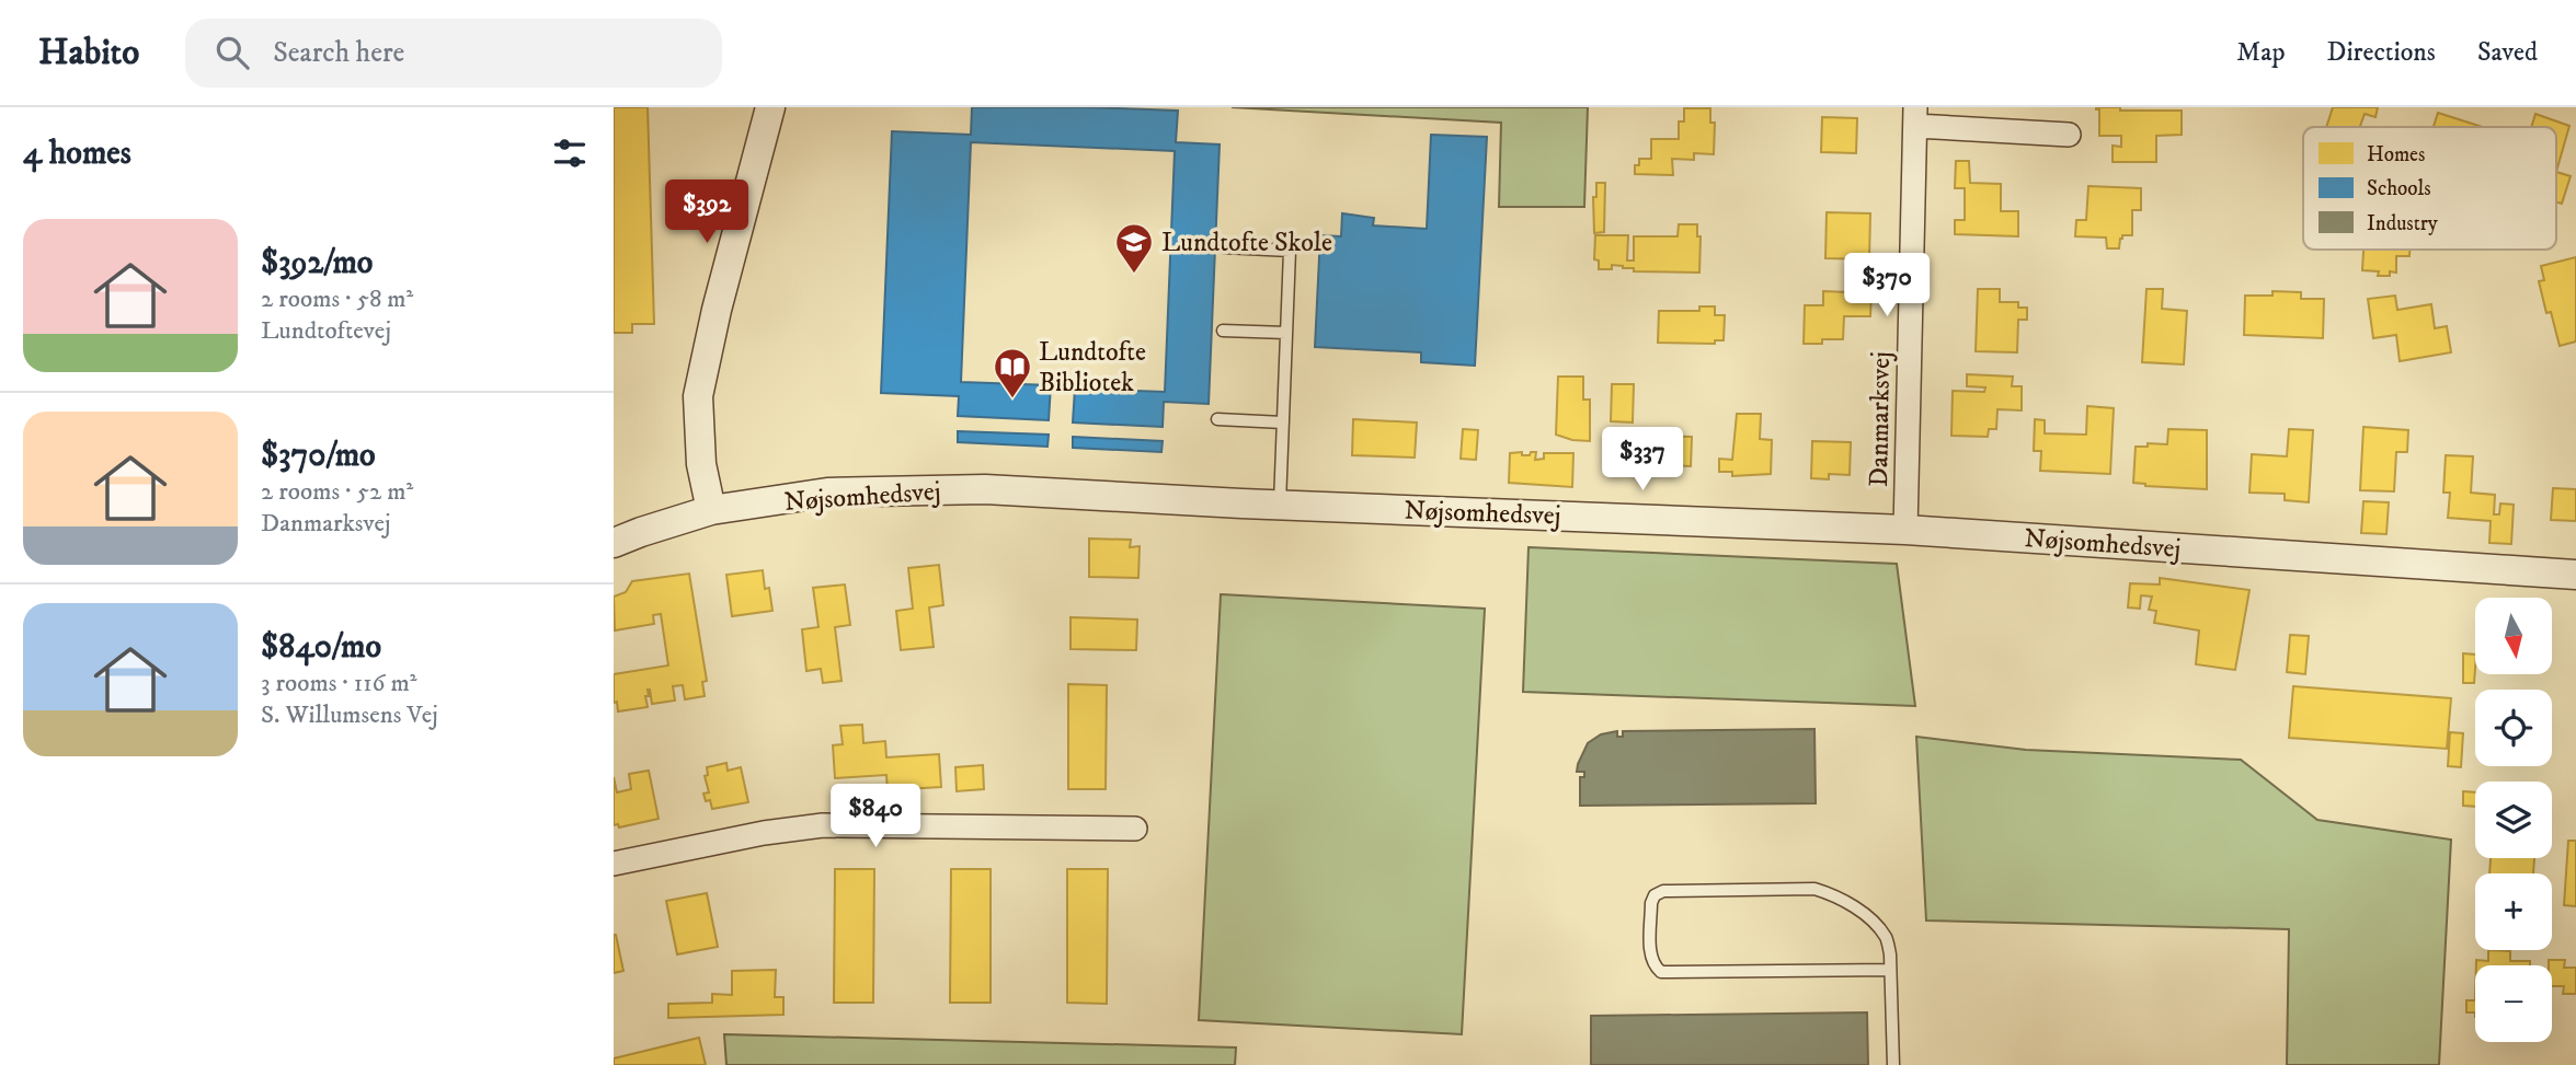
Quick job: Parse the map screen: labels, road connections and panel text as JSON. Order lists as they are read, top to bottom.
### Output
{
  "streets": {
    "street": ["Danmarksvej", "Nøjsomhedsvej"]
  },
  "crossings": [
    ["Danmarksvej", "Nøjsomhedsvej"]
  ],
  "places": {
    "school or university": ["Lundtofte Skole"],
    "library": ["Lundtofte Bibliotek"]
  },
  "legend": ["Homes", "Schools", "Industry"],
  "north": "bottom",
  "page": {
    "header": "Habito",
    "search": "Search here",
    "nav": ["Map", "Directions", "Saved"],
    "heading": "4 homes",
    "price": [
      "$392",
      "$370",
      "$337",
      "$840"
    ],
    "list": [
      {
        "name": "$392/mo",
        "note": "2 rooms · 58 m² · Lundtoftevej"
      },
      {
        "name": "$370/mo",
        "note": "2 rooms · 52 m² · Danmarksvej"
      },
      {
        "name": "$840/mo",
        "note": "3 rooms · 116 m² · S. Willumsens Vej"
      }
    ],
    "map_buttons": ["+", "−"]
  }
}
